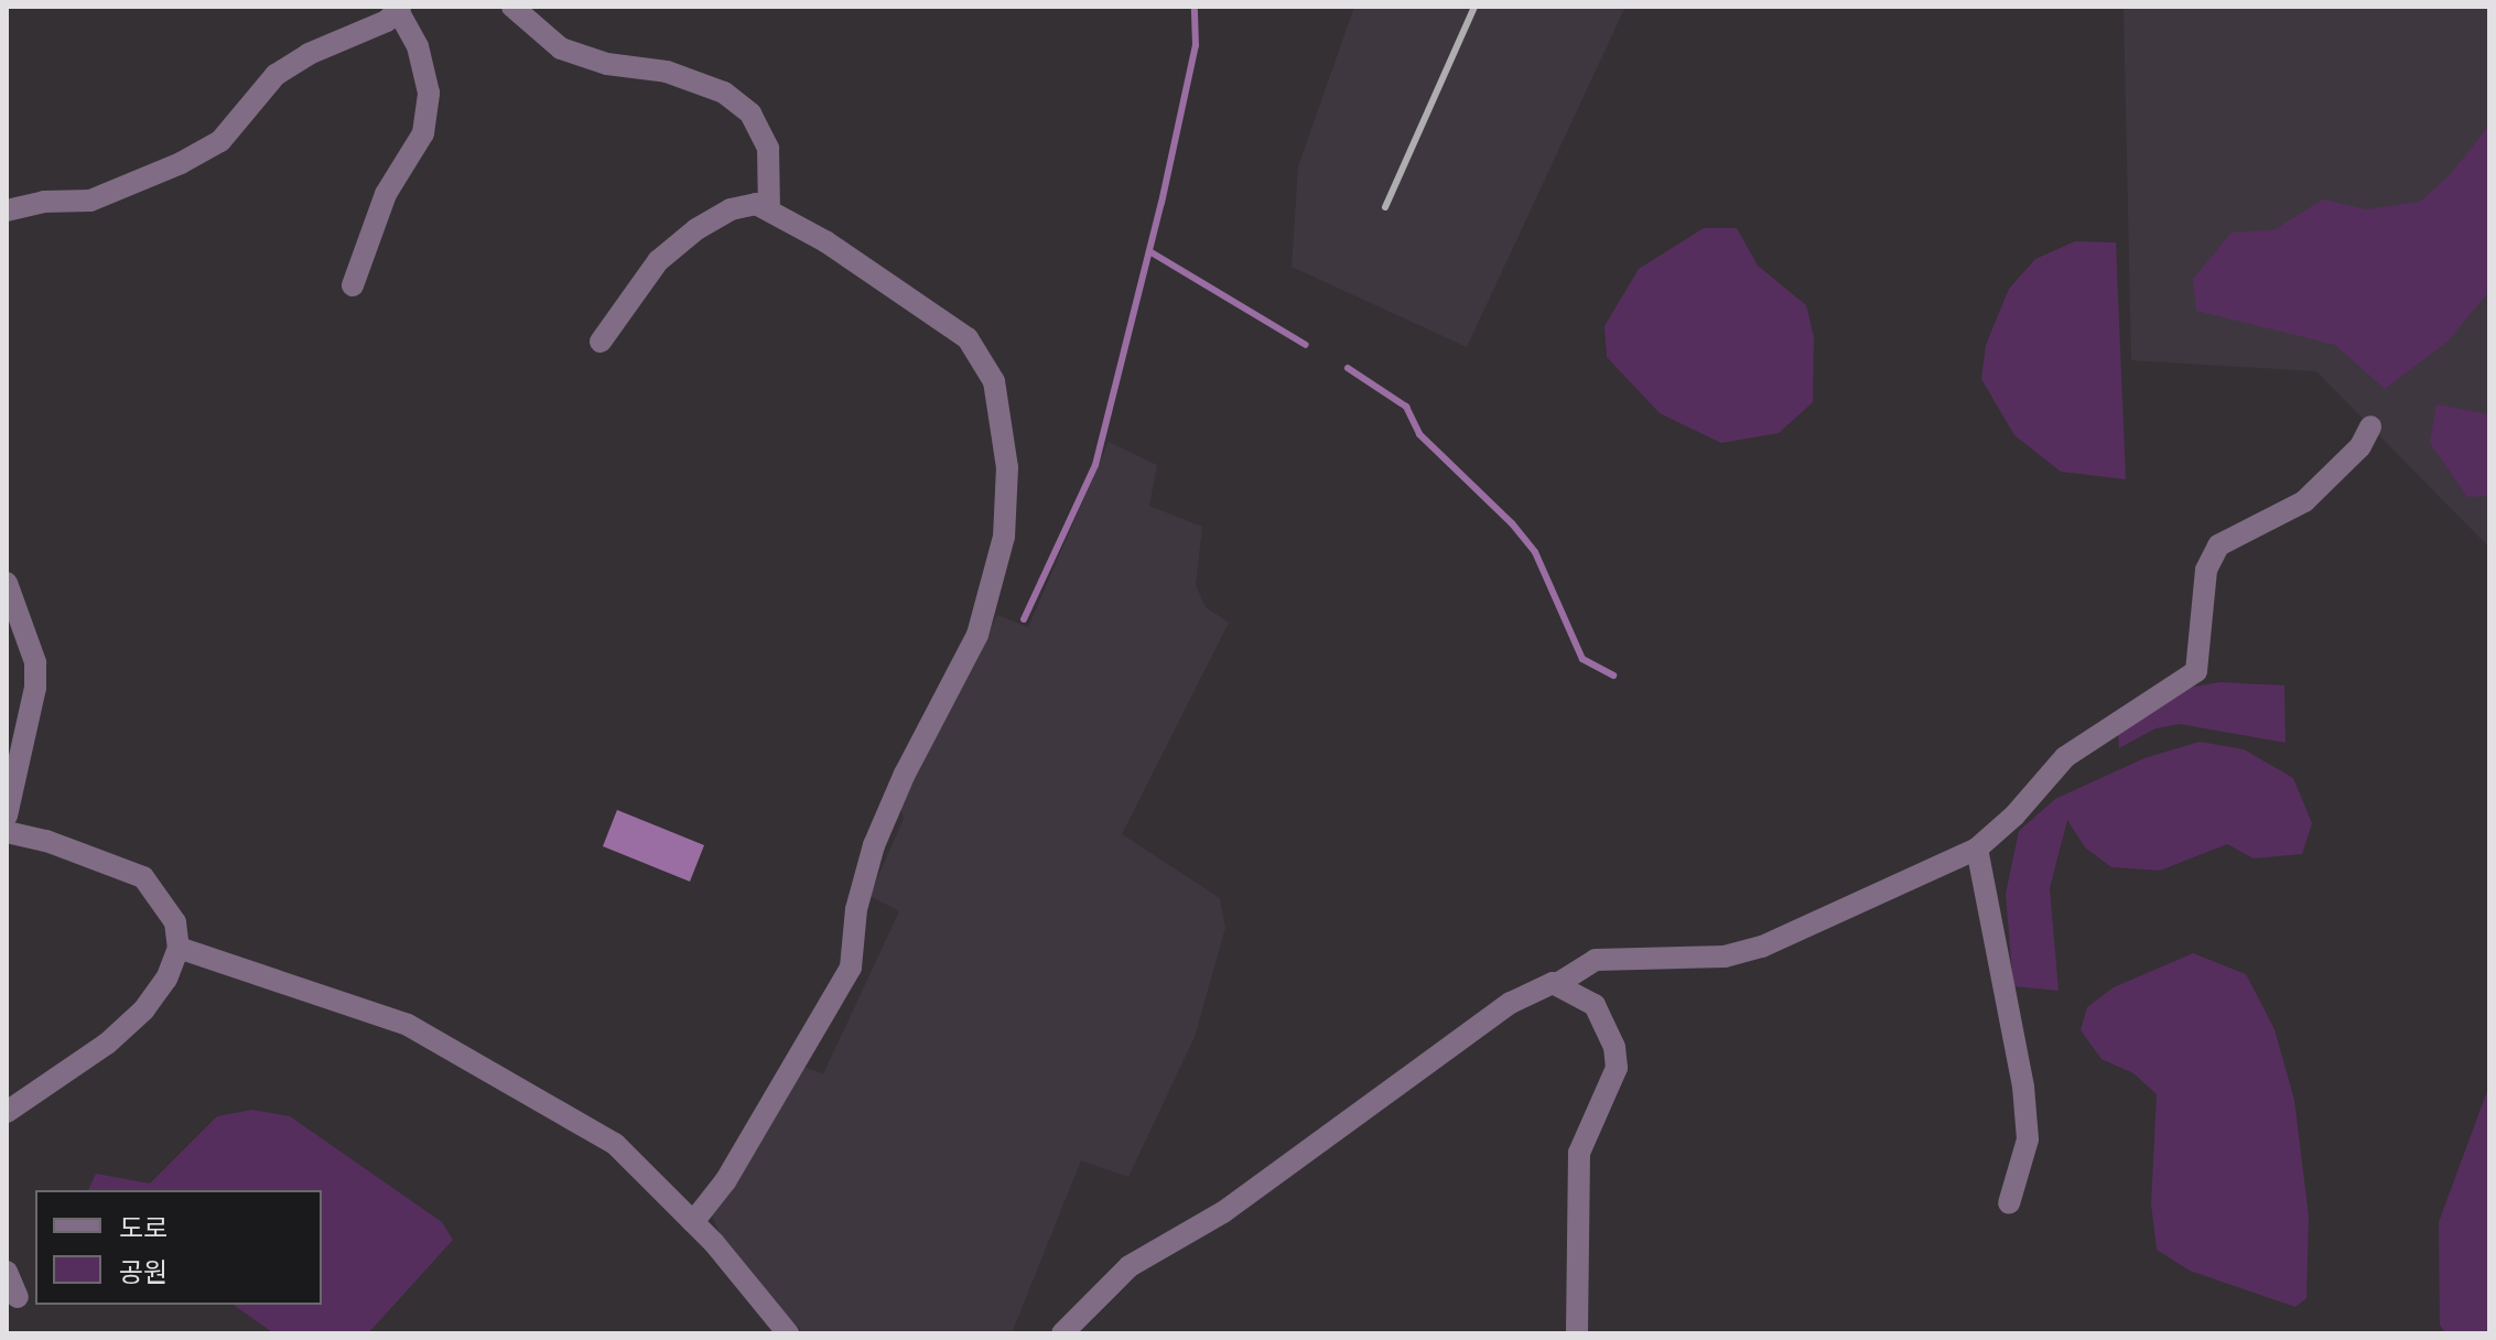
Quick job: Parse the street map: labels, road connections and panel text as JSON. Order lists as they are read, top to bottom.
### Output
{
  "legend": ["도로", "공원"]
}
